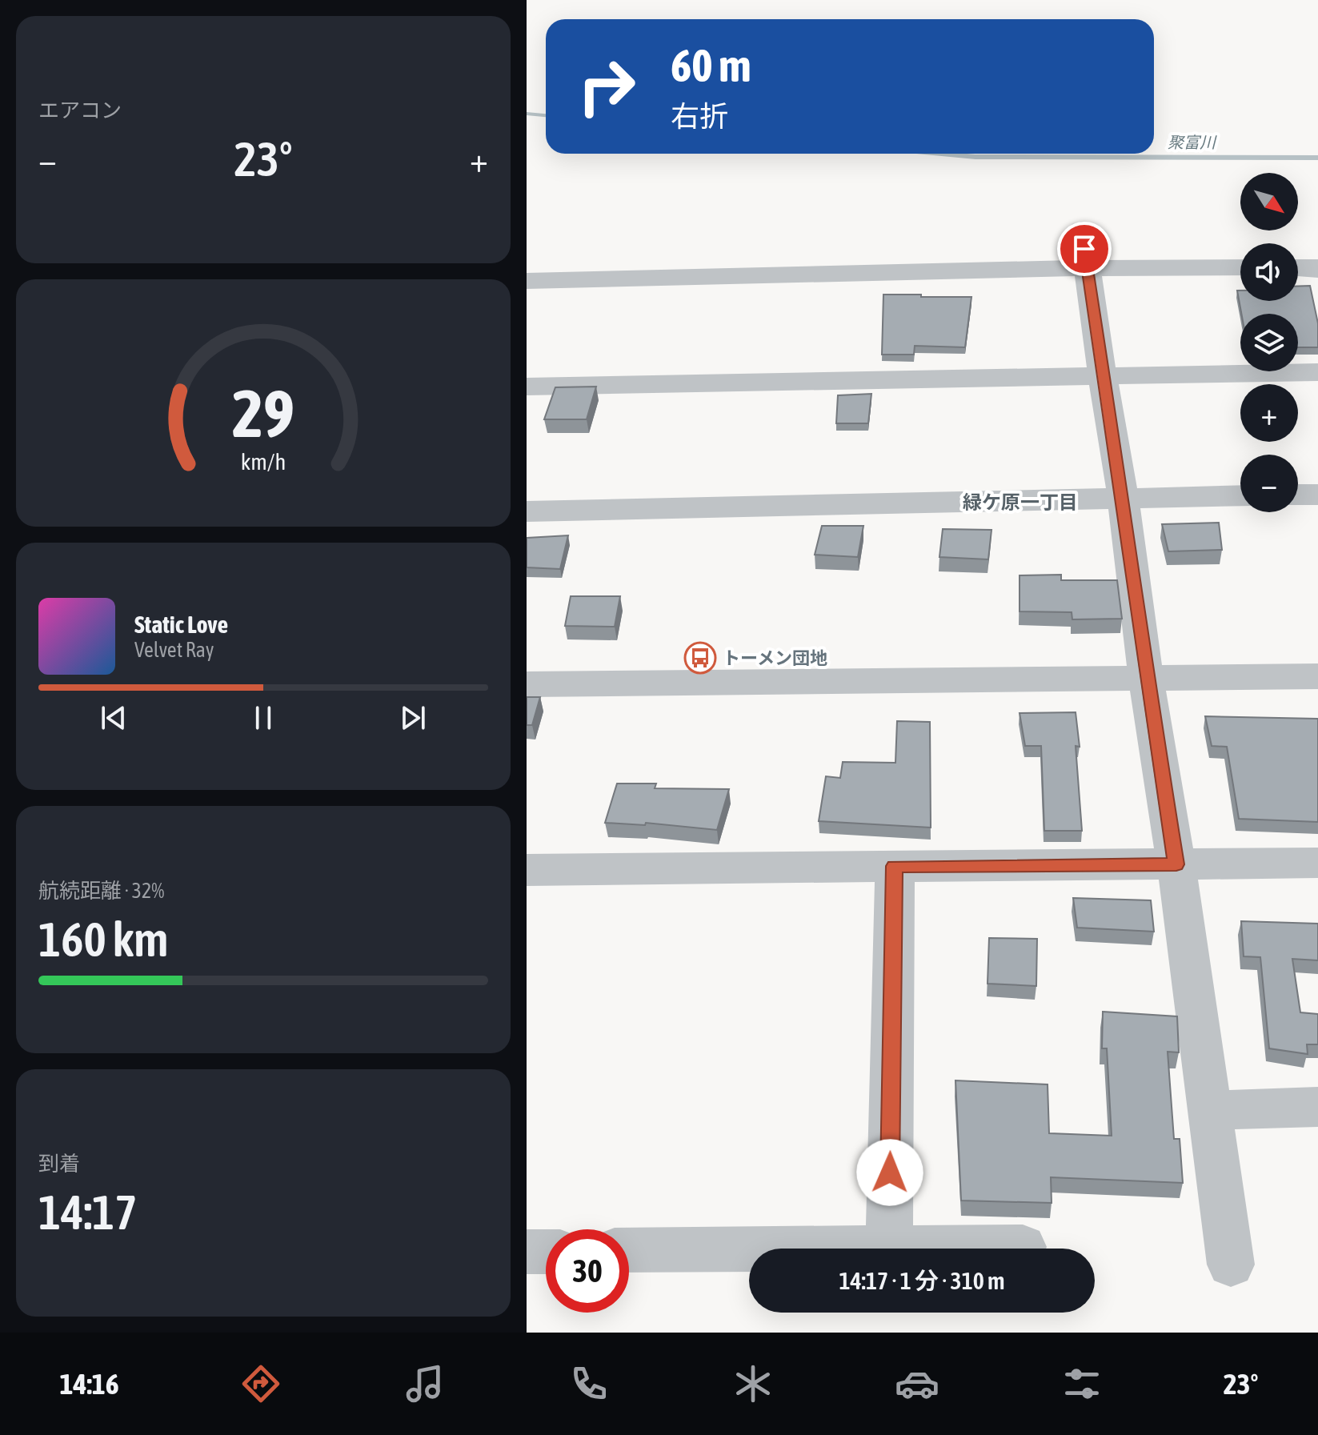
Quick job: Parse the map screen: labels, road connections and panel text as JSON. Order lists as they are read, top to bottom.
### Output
{
  "districts": ["緑ケ原一丁目"],
  "water": ["聚富川"],
  "places": {
    "bus stop": ["トーメン団地"]
  },
  "north": "bottom right",
  "page": {
    "tile": [
      "エアコン",
      ["航続距離 · 32%", "160 km"],
      ["到着", "14:17"]
    ],
    "turn": ["60 m", "右折"],
    "heat": ["−", "23°", "+"],
    "map_buttons": ["+", "−"],
    "song": ["Static Love", "Velvet Ray"],
    "limit": "30",
    "trip": "14:17 · 1 分 · 310 m",
    "tabs": ["14:16", "23°"],
    "gauge": ["29", "km/h"]
  }
}
